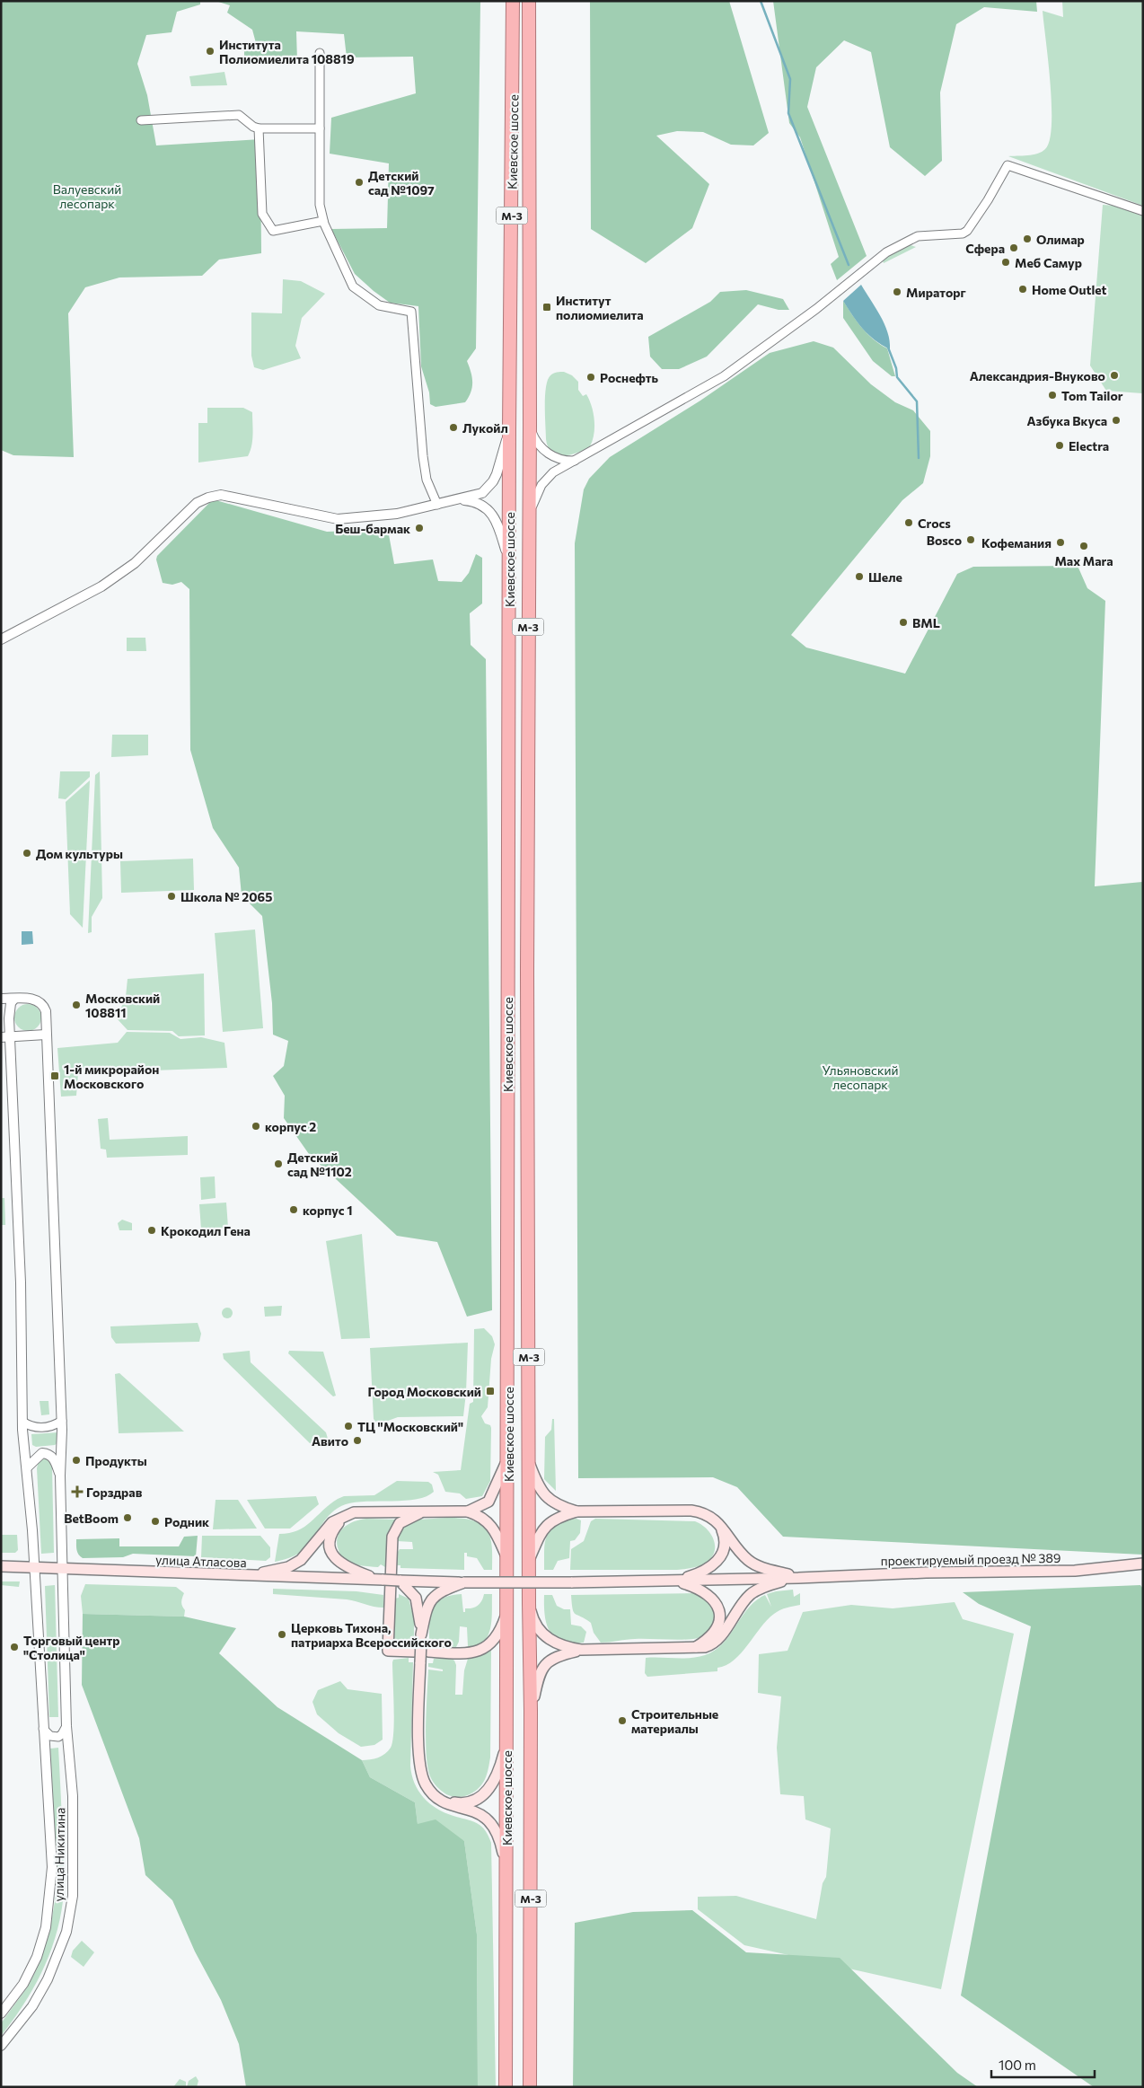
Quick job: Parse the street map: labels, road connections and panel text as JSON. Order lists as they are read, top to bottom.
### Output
{
  "streets": {
    "highway": ["Киевское шоссе", "М-3"],
    "main road": ["проектируемый проезд № 389", "улица Атласова"],
    "street": ["улица Никитина"]
  },
  "crossings": [
    ["проектируемый проезд № 389", "улица Атласова"],
    ["улица Атласова", "улица Никитина"]
  ],
  "parks": ["Валуевский лесопарк", "Ульяновский лесопарк"],
  "places": {
    "other": [
      "Института Полиомиелита 108819",
      "Детский сад №1097",
      "Олимар",
      "Сфера",
      "Меб Самур",
      "Home Outlet",
      "Мираторг",
      "Александрия-Внуково",
      "Роснефть",
      "Tom Tailor",
      "Азбука Вкуса",
      "Лукойл",
      "Electra",
      "Crocs",
      "Беш-бармак",
      "Bosco",
      "Кофемания",
      "Max Mara",
      "Шеле",
      "BML",
      "Дом культуры",
      "Школа № 2065",
      "Московский 108811",
      "корпус 2",
      "Детский сад №1102",
      "корпус 1",
      "Крокодил Гена",
      "ТЦ \"Московский\"",
      "Авито",
      "Продукты",
      "BetBoom",
      "Родник",
      "Церковь Тихона, патриарха Всероссийского",
      "Торговый центр \"Столица\"",
      "Строительные материалы"
    ],
    "transit": ["Институт полиомиелита", "1-й микрорайон Московского", "Город Московский"],
    "health": ["Горздрав"]
  },
  "scale_bar": "100 m"
}
